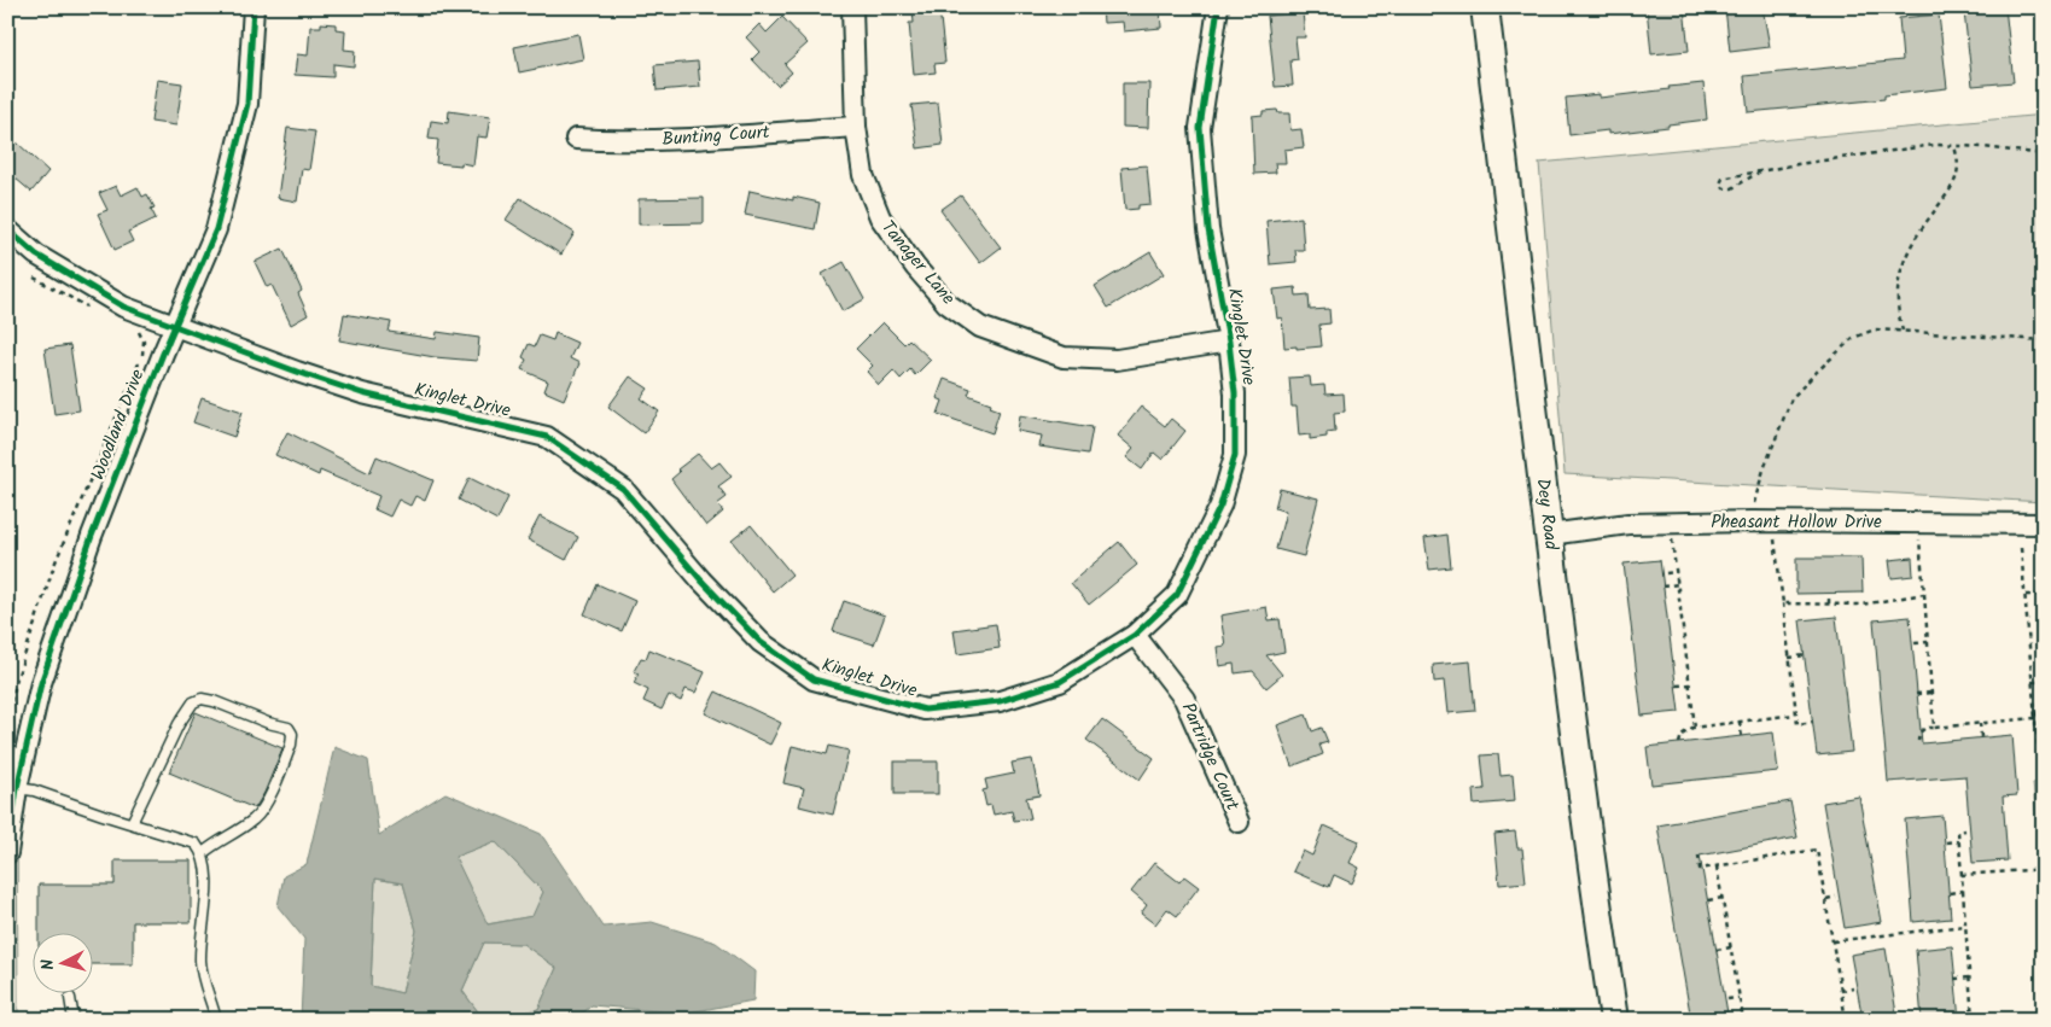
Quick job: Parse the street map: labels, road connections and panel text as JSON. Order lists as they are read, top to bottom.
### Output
{
  "streets": {
    "main road": ["Dey Road"],
    "street": [
      "Bunting Court",
      "Tanager Lane",
      "Kinglet Drive",
      "Woodland Drive",
      "Pheasant Hollow Drive",
      "Partridge Court"
    ]
  },
  "crossings": [
    ["Bunting Court", "Tanager Lane"],
    ["Tanager Lane", "Kinglet Drive"],
    ["Kinglet Drive", "Woodland Drive"],
    ["Kinglet Drive", "Partridge Court"],
    ["Dey Road", "Pheasant Hollow Drive"]
  ],
  "north": "left"
}
